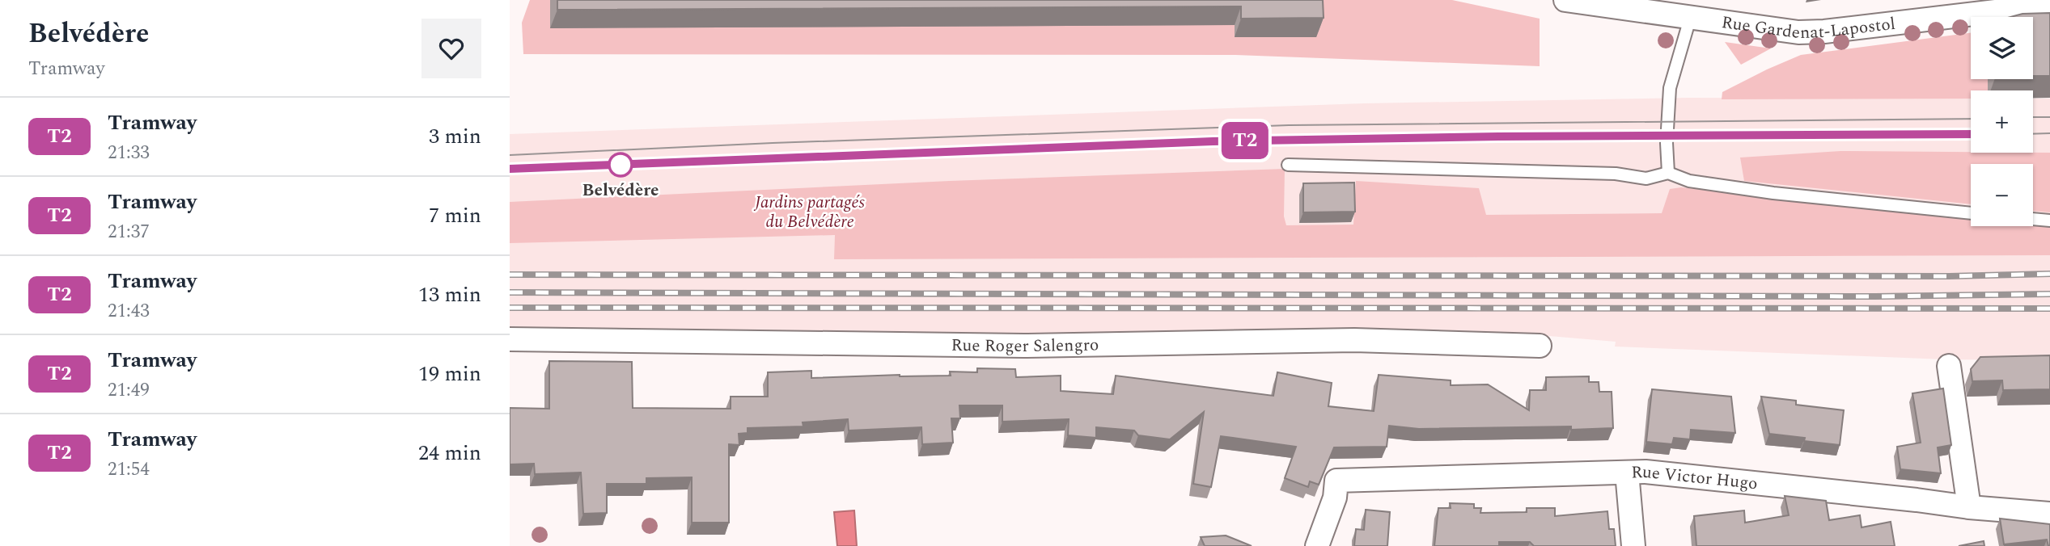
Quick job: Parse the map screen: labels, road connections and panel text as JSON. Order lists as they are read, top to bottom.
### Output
{
  "streets": {
    "street": ["Rue Gardenat-Lapostol", "Rue Roger Salengro", "Rue Victor Hugo"]
  },
  "parks": ["Jardins partagés du Belvédère"],
  "places": ["Belvédère"],
  "lines": ["tram line T2"],
  "page": {
    "heading": ["Belvédère", "Tramway"],
    "on_map": "T2",
    "map_buttons": ["+", "−"],
    "list": [
      {
        "mark": "T2",
        "name": "Tramway",
        "note": "21:33",
        "value": "3 min"
      },
      {
        "mark": "T2",
        "name": "Tramway",
        "note": "21:37",
        "value": "7 min"
      },
      {
        "mark": "T2",
        "name": "Tramway",
        "note": "21:43",
        "value": "13 min"
      },
      {
        "mark": "T2",
        "name": "Tramway",
        "note": "21:49",
        "value": "19 min"
      },
      {
        "mark": "T2",
        "name": "Tramway",
        "note": "21:54",
        "value": "24 min"
      }
    ]
  }
}
